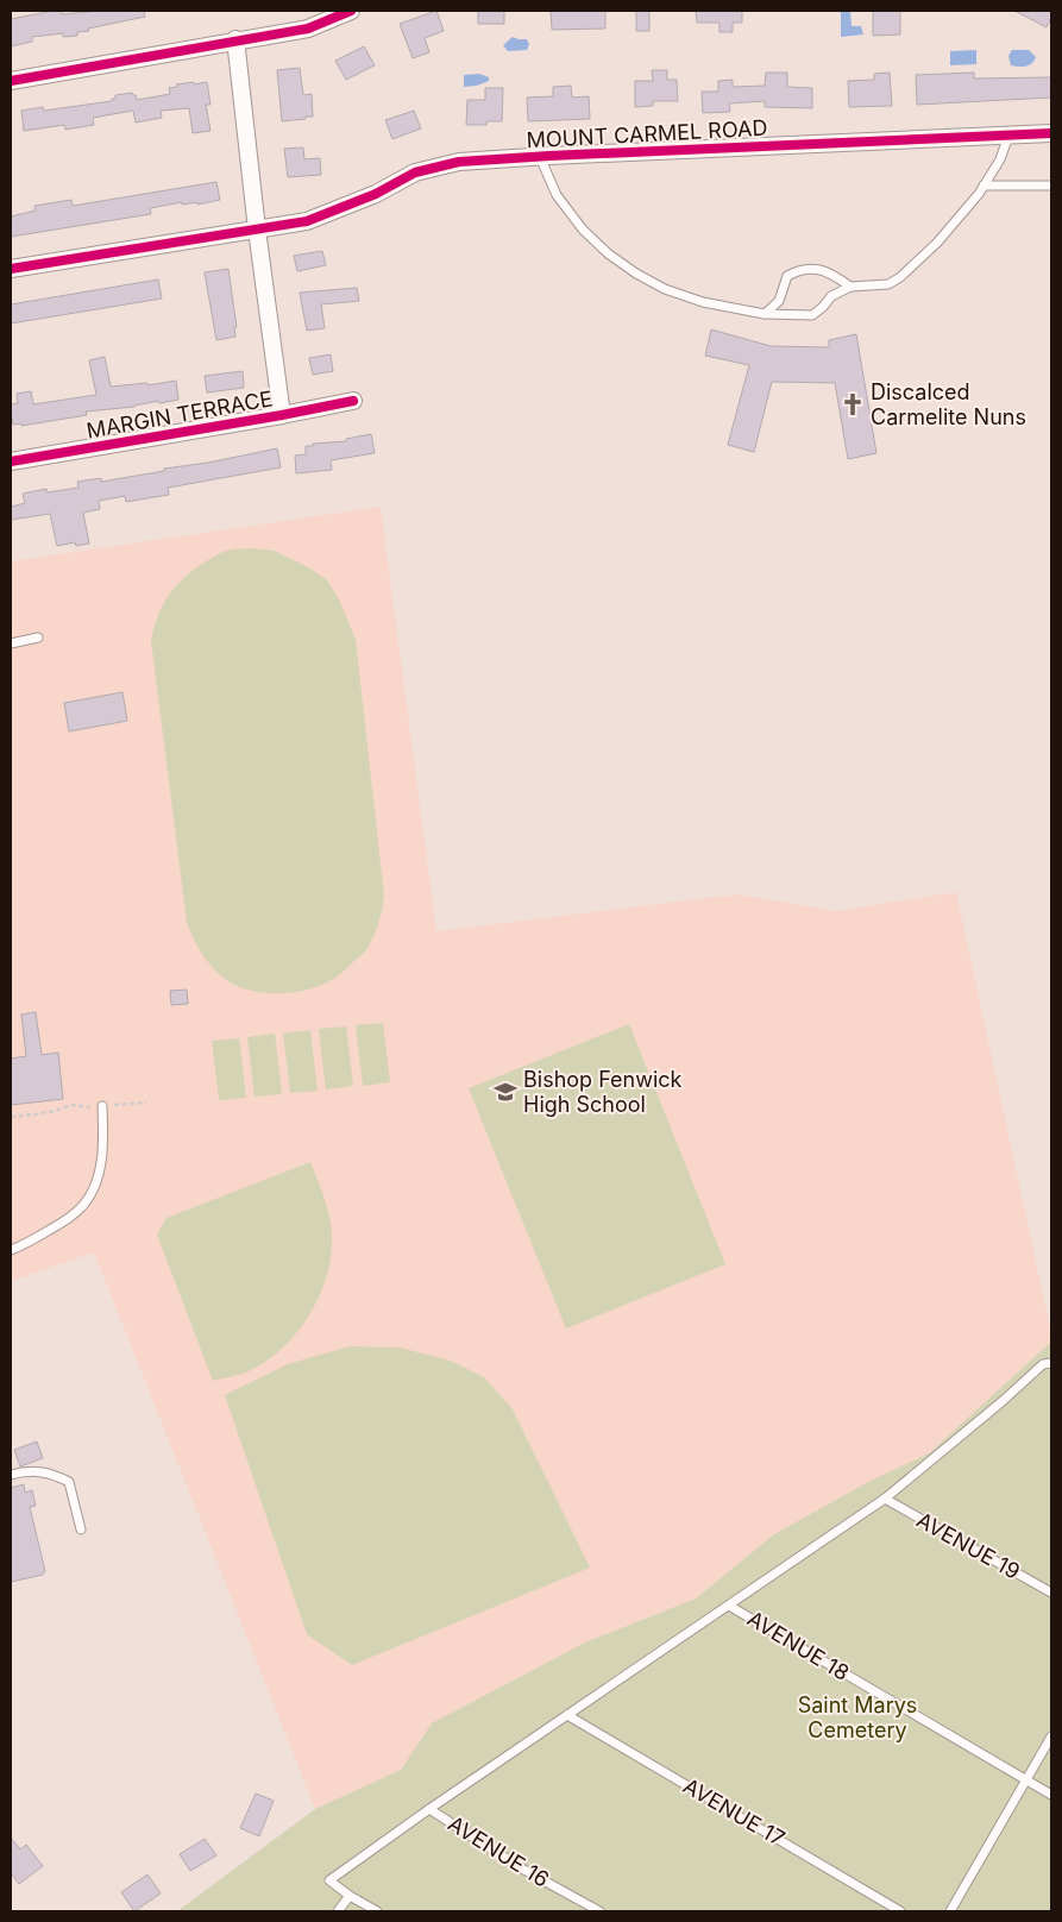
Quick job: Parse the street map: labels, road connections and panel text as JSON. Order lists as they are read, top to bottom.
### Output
{
  "streets": {
    "street": ["MOUNT CARMEL ROAD", "MARGIN TERRACE"],
    "lane": [
      "AVENUE 19",
      "AVENUE 18",
      "AVENUE 17",
      "AVENUE 16"
    ]
  },
  "parks": ["Saint Marys Cemetery"],
  "places": {
    "church": ["Discalced Carmelite Nuns"],
    "school or university": ["Bishop Fenwick High School"]
  }
}
